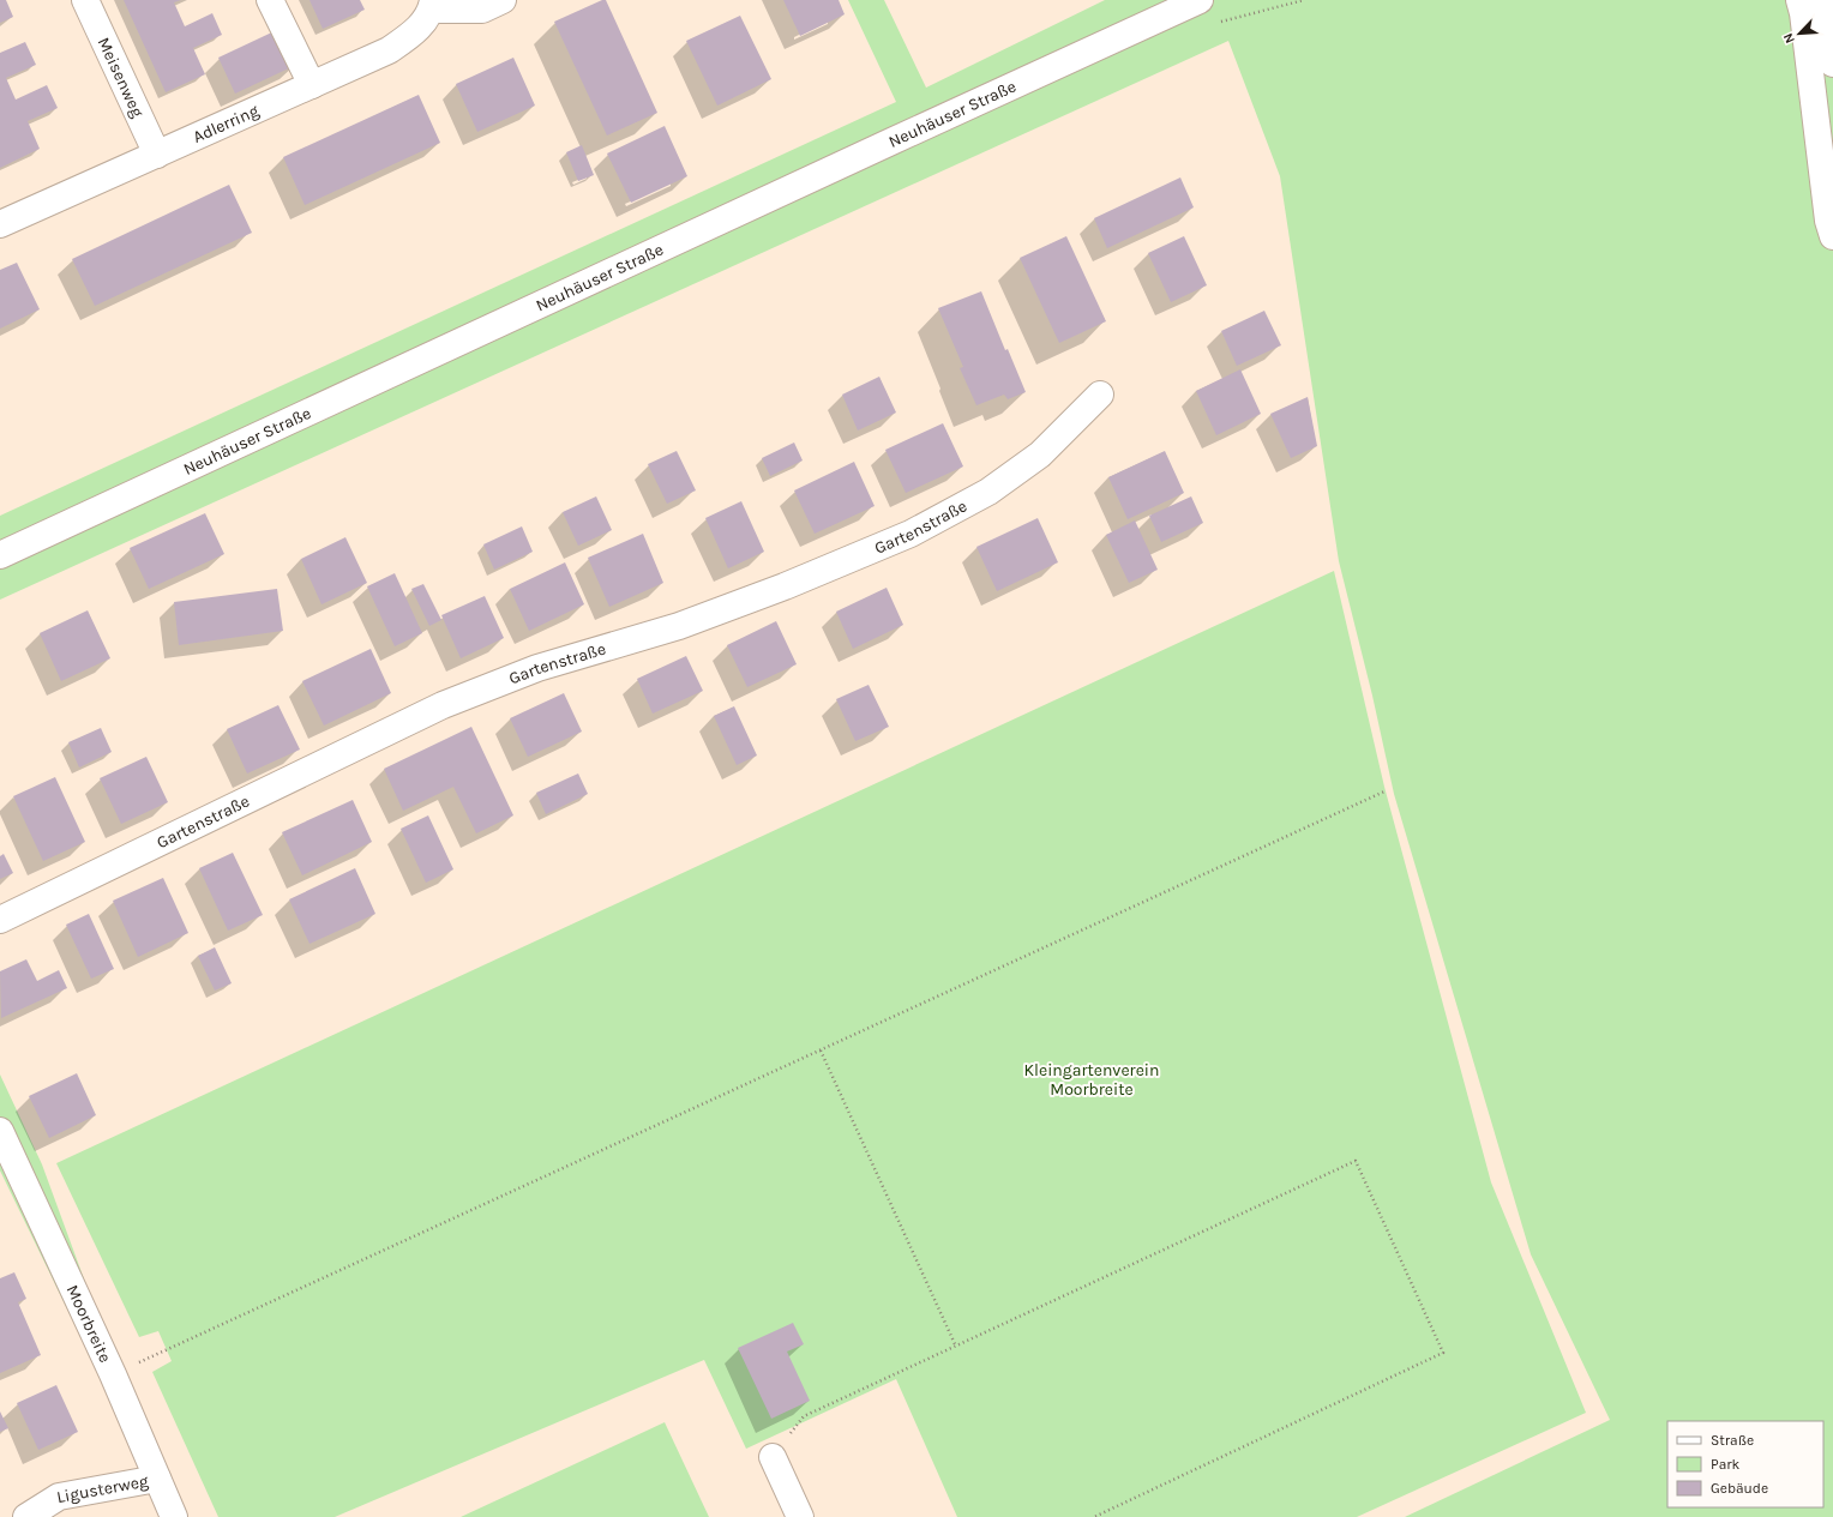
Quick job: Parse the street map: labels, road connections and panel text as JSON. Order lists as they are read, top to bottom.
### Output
{
  "streets": {
    "street": [
      "Meisenweg",
      "Neuhäuser Straße",
      "Adlerring",
      "Gartenstraße",
      "Moorbreite",
      "Ligusterweg"
    ]
  },
  "crossings": [
    ["Meisenweg", "Adlerring"],
    ["Moorbreite", "Ligusterweg"]
  ],
  "parks": ["Kleingartenverein Moorbreite"],
  "legend": ["Straße", "Park", "Gebäude"],
  "north": "bottom left"
}
